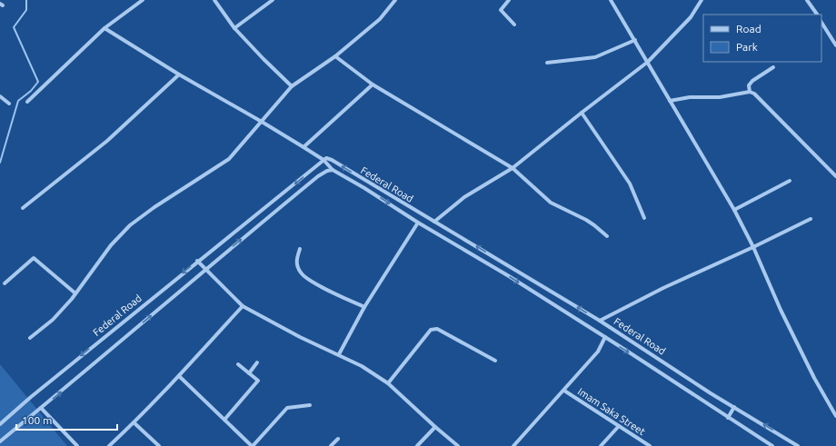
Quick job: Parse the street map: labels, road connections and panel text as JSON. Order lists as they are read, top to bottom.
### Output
{
  "streets": {
    "street": ["Federal Road", "Imam Saka Street"]
  },
  "legend": ["Road", "Park"],
  "scale_bar": "100 m"
}
